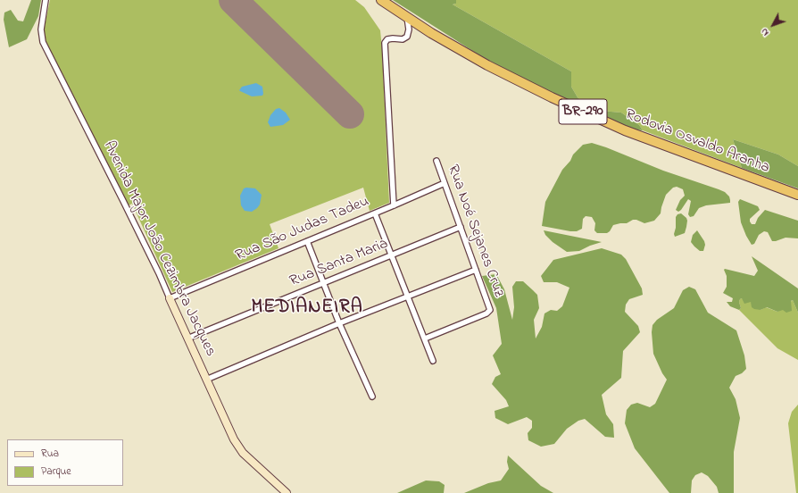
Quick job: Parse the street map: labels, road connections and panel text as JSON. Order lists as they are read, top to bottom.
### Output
{
  "streets": {
    "highway": ["BR-290", "Rodovia Osvaldo Aranha"],
    "street": [
      "Rua São Judas Tadeu",
      "Rua Noé Sejanes Cruz",
      "Avenida Major João Cezimbra Jacques",
      "Rua Santa Maria"
    ]
  },
  "crossings": [
    ["Rua São Judas Tadeu", "Rua Noé Sejanes Cruz"],
    ["Rua São Judas Tadeu", "Avenida Major João Cezimbra Jacques"],
    ["Rua Noé Sejanes Cruz", "Rua Santa Maria"],
    ["Avenida Major João Cezimbra Jacques", "Rua Santa Maria"]
  ],
  "districts": ["MEDIANEIRA"],
  "legend": ["Rua", "Parque"],
  "north": "bottom left"
}
